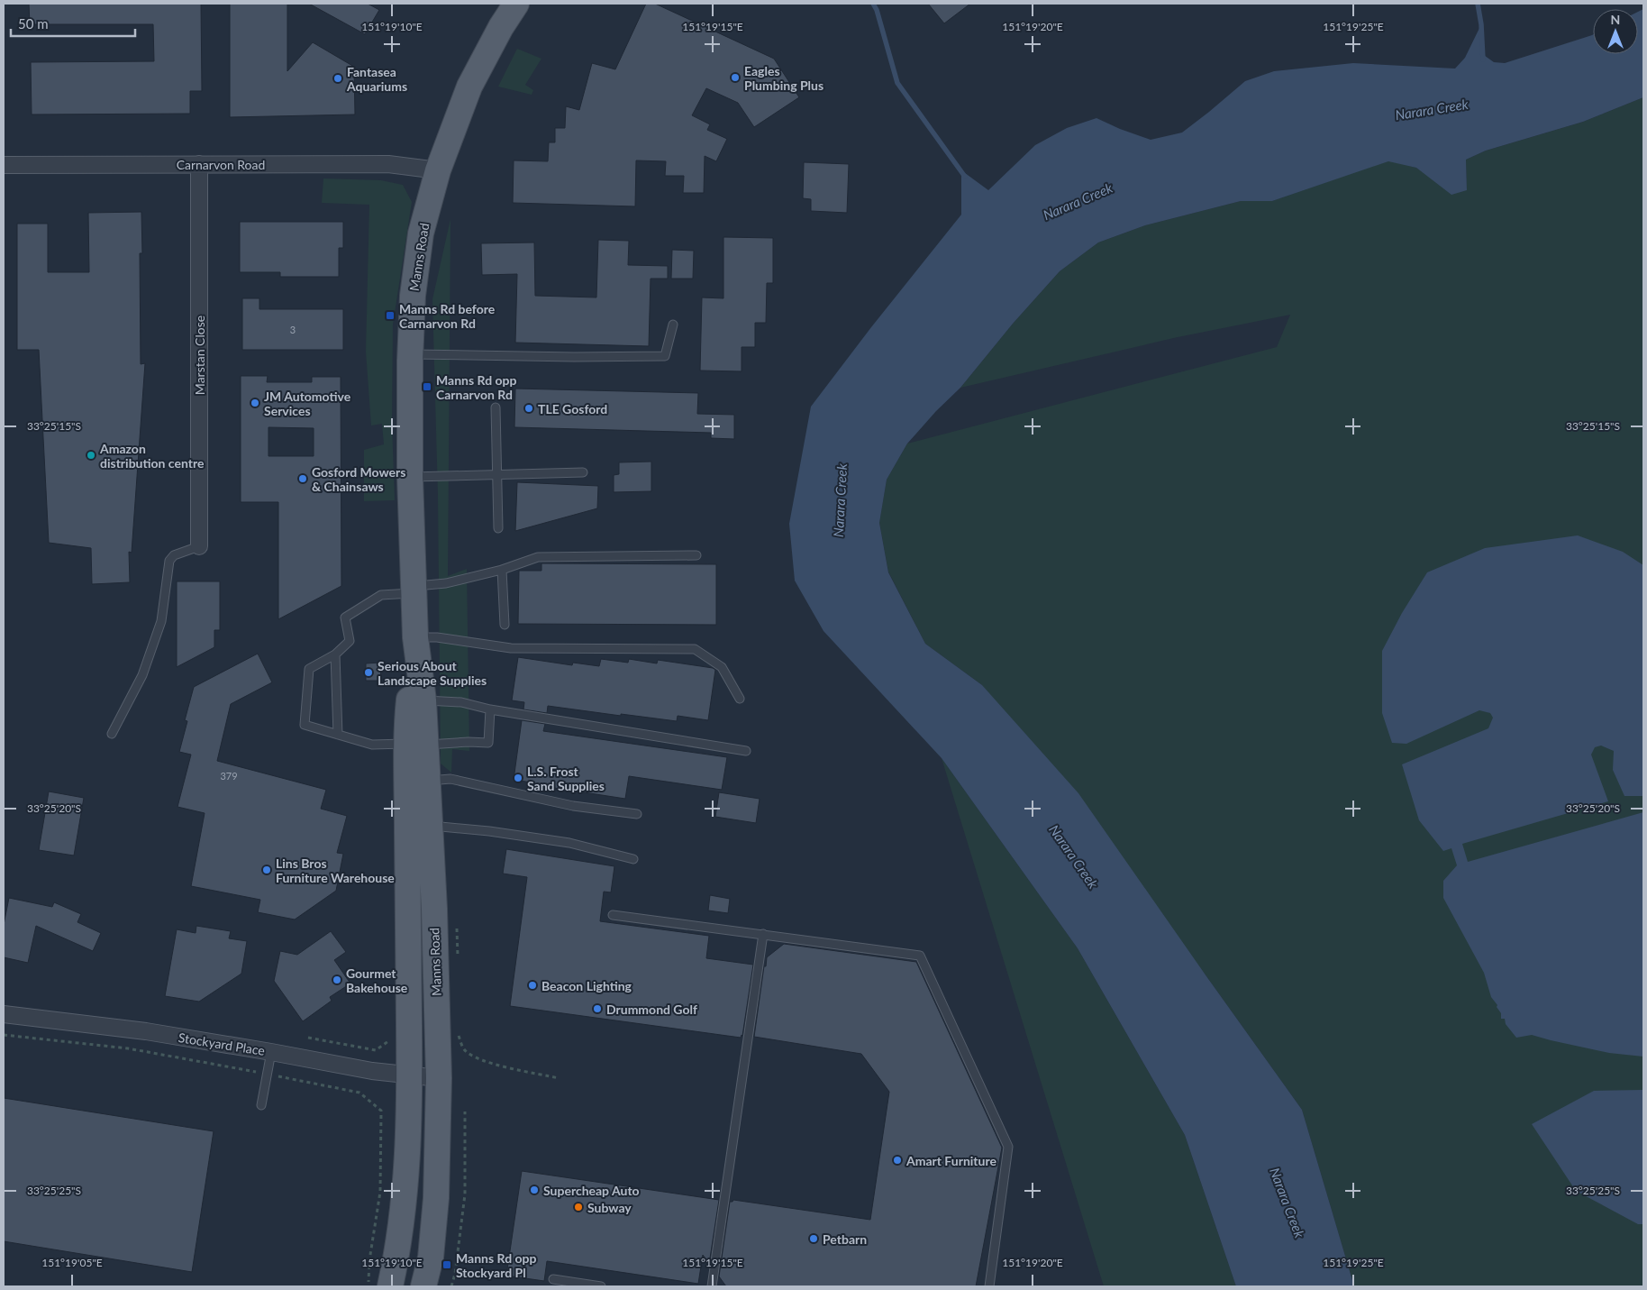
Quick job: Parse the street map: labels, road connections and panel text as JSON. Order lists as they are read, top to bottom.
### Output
{
  "streets": {
    "main road": ["Manns Road"],
    "street": ["Carnarvon Road", "Marstan Close", "Stockyard Place"]
  },
  "crossings": [
    ["Carnarvon Road", "Manns Road"],
    ["Carnarvon Road", "Marstan Close"],
    ["Manns Road", "Stockyard Place"]
  ],
  "water": ["Narara Creek"],
  "places": {
    "other": [
      "Eagles Plumbing Plus",
      "Fantasea Aquariums",
      "JM Automotive Services",
      "TLE Gosford",
      "Amazon distribution centre",
      "Gosford Mowers & Chainsaws",
      "Serious About Landscape Supplies",
      "L.S. Frost Sand Supplies",
      "Lins Bros Furniture Warehouse",
      "Gourmet Bakehouse",
      "Beacon Lighting",
      "Drummond Golf",
      "Amart Furniture",
      "Supercheap Auto",
      "Subway",
      "Petbarn"
    ],
    "transit": ["Manns Rd before Carnarvon Rd", "Manns Rd opp Carnarvon Rd", "Manns Rd opp Stockyard Pl"]
  },
  "house_numbers": ["3", "379"],
  "scale_bar": "50 m",
  "north": "top",
  "coordinates": [
    "151°19'10\"E",
    "151°19'15\"E",
    "151°19'20\"E",
    "151°19'25\"E",
    "33°25'15\"S",
    "33°25'20\"S",
    "33°25'25\"S",
    "151°19'05\"E"
  ]
}
